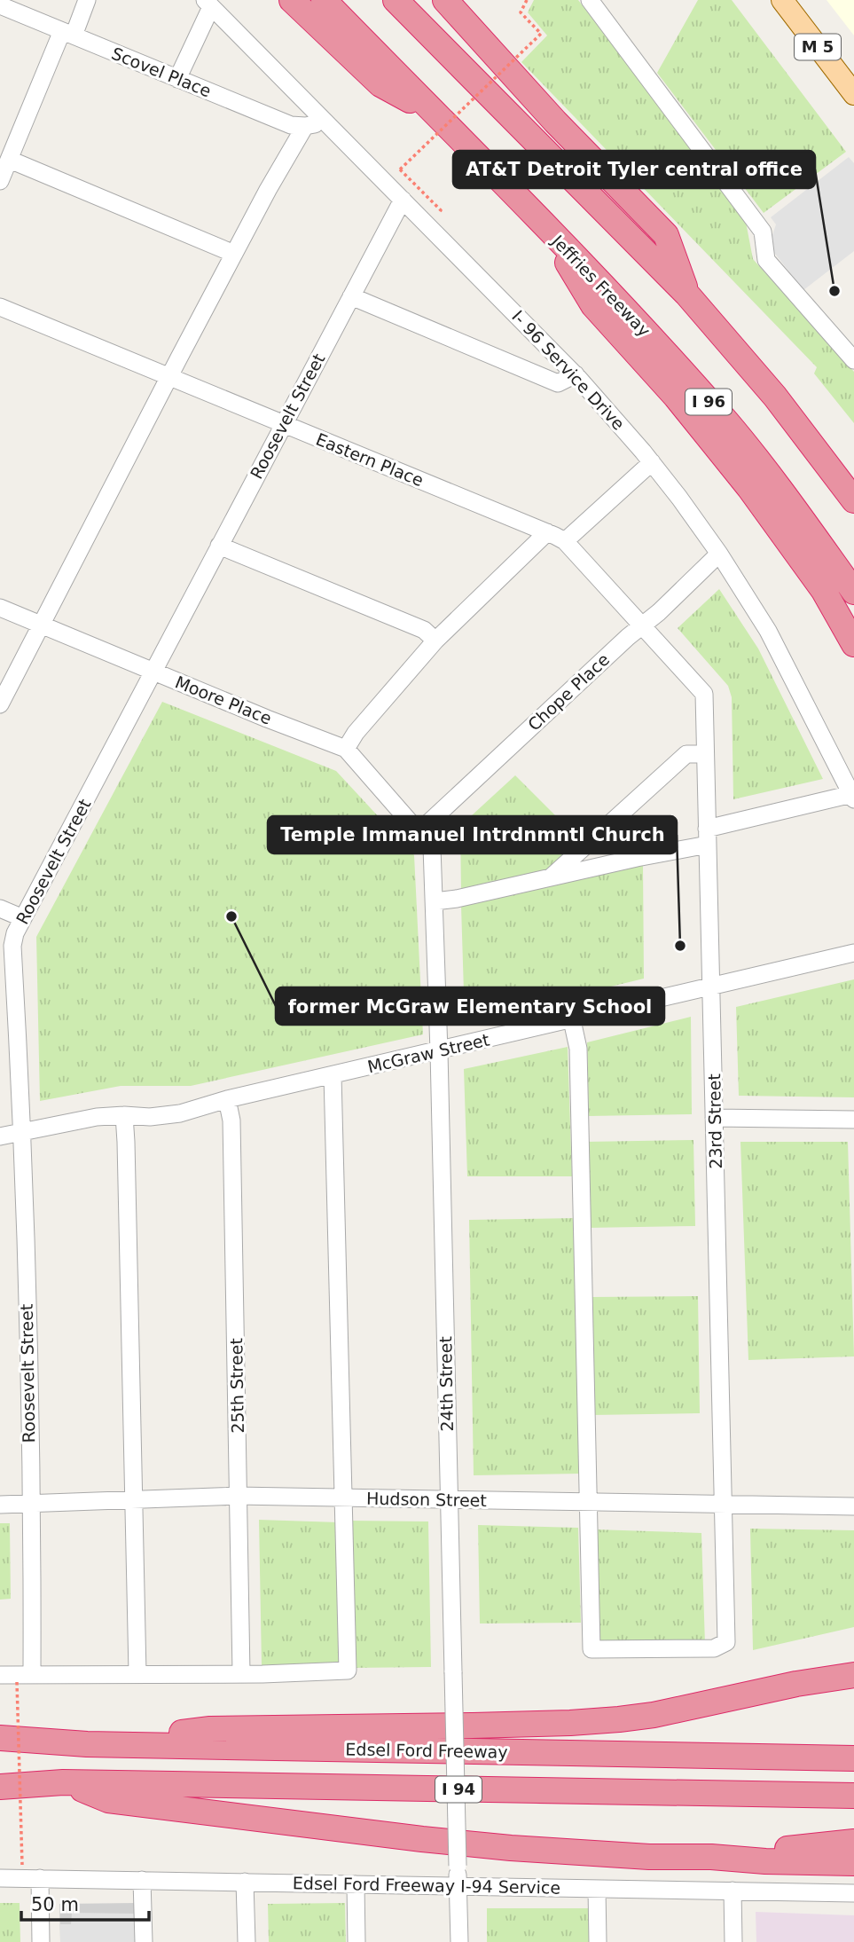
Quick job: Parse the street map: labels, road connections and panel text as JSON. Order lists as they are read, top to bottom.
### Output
{
  "streets": {
    "highway": [
      "Jeffries Freeway",
      "I 96",
      "Edsel Ford Freeway",
      "I 94"
    ],
    "main road": ["M 5"],
    "street": [
      "Scovel Place",
      "I- 96 Service Drive",
      "Roosevelt Street",
      "Eastern Place",
      "Chope Place",
      "Moore Place",
      "McGraw Street",
      "23rd Street",
      "24th Street",
      "25th Street",
      "Hudson Street",
      "Edsel Ford Freeway I-94 Service"
    ]
  },
  "crossings": [
    ["Scovel Place", "I- 96 Service Drive"],
    ["I- 96 Service Drive", "Roosevelt Street"],
    ["I- 96 Service Drive", "Chope Place"],
    ["Roosevelt Street", "Eastern Place"],
    ["Roosevelt Street", "Moore Place"],
    ["Roosevelt Street", "McGraw Street"],
    ["Roosevelt Street", "Hudson Street"],
    ["Eastern Place", "Chope Place"],
    ["Eastern Place", "23rd Street"],
    ["Chope Place", "Moore Place"],
    ["Chope Place", "23rd Street"],
    ["Chope Place", "24th Street"],
    ["Moore Place", "24th Street"],
    ["McGraw Street", "23rd Street"],
    ["McGraw Street", "24th Street"],
    ["McGraw Street", "25th Street"],
    ["23rd Street", "Hudson Street"],
    ["24th Street", "Hudson Street"],
    ["24th Street", "Edsel Ford Freeway I-94 Service"],
    ["25th Street", "Hudson Street"]
  ],
  "places": ["AT&T Detroit Tyler central office", "former McGraw Elementary School", "Temple Immanuel Intrdnmntl Church"],
  "scale_bar": "50 m"
}
